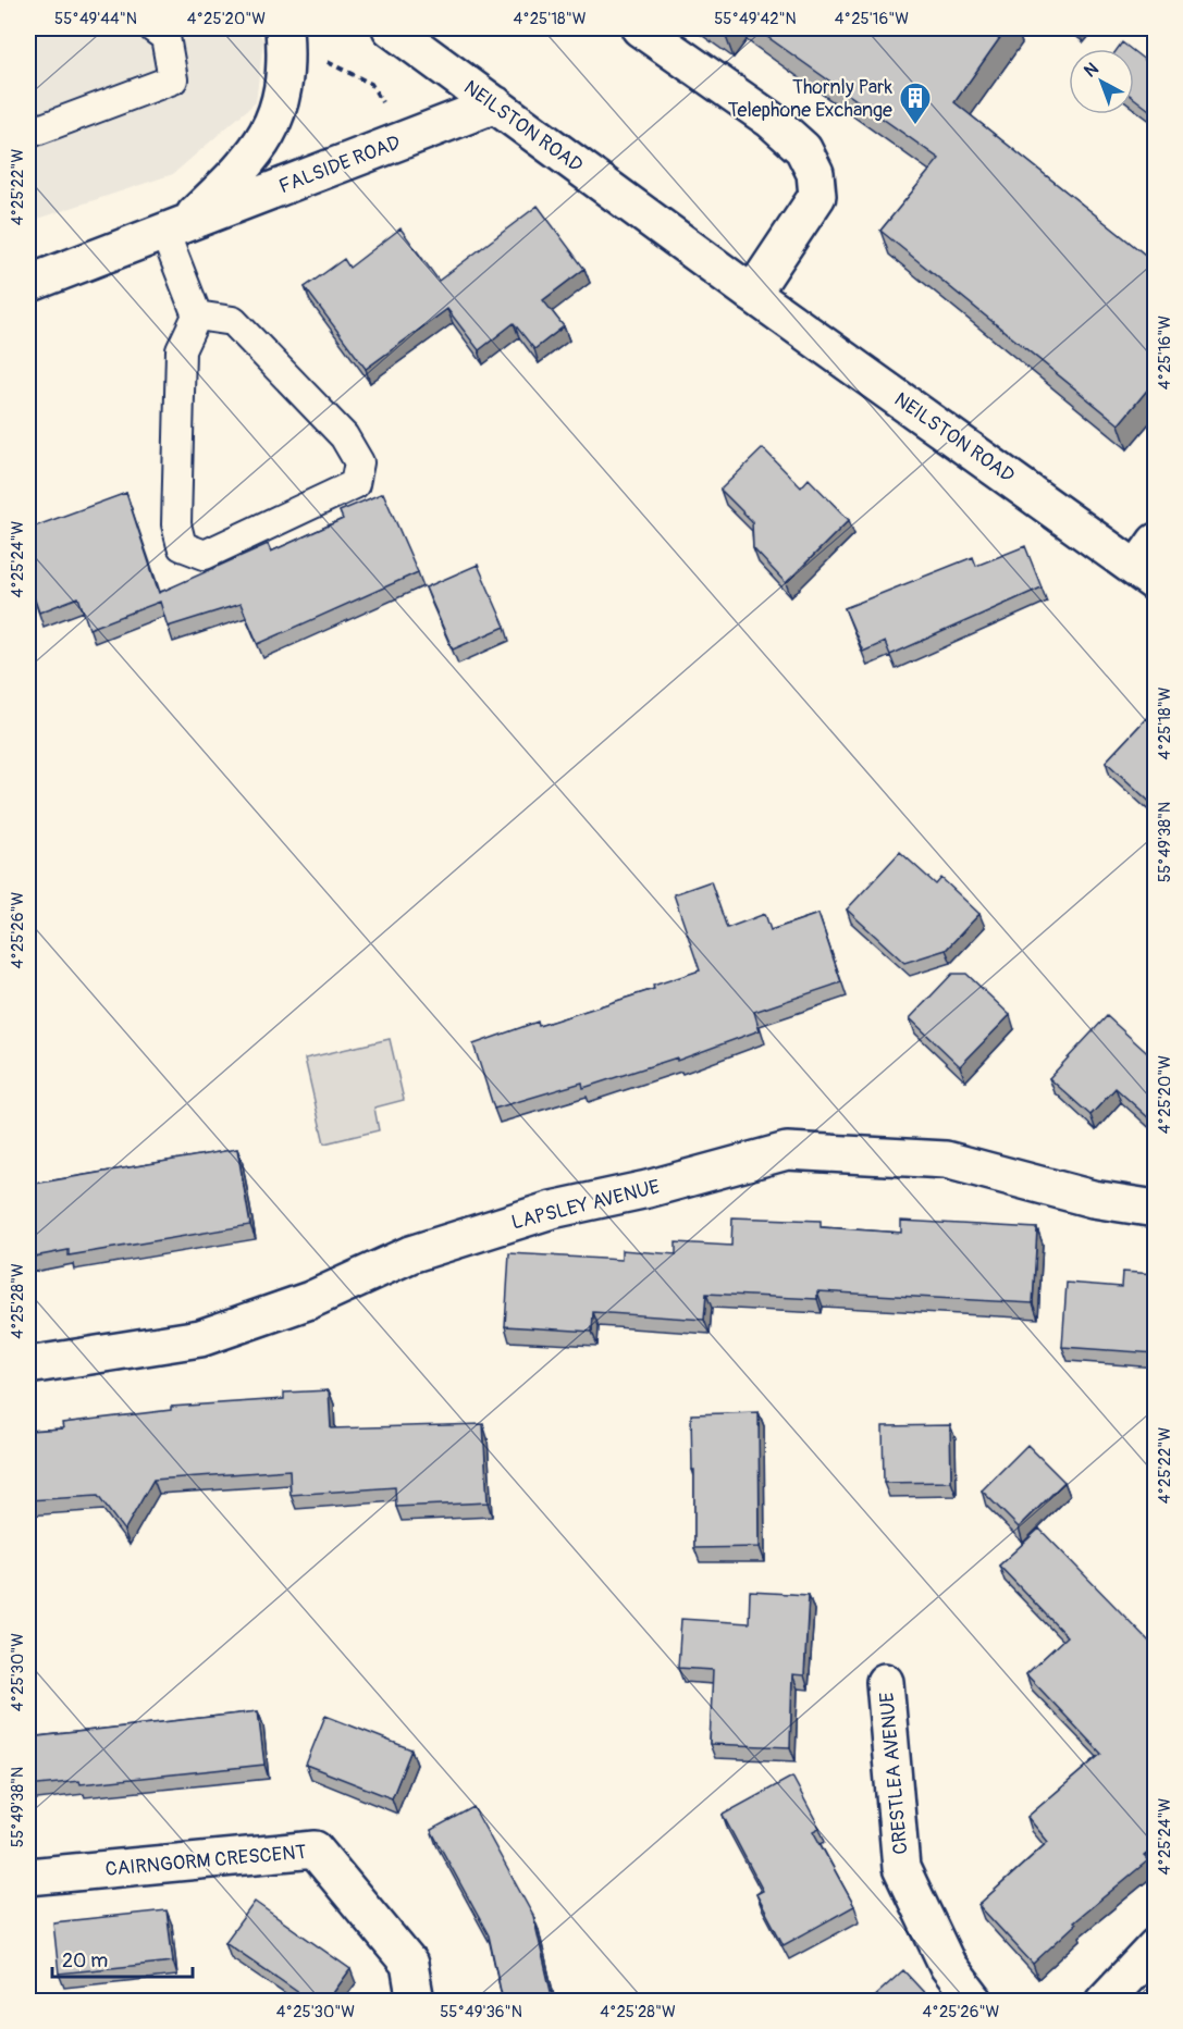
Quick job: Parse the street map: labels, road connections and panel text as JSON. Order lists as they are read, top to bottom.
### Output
{
  "streets": {
    "street": [
      "NEILSTON ROAD",
      "FALSIDE ROAD",
      "LAPSLEY AVENUE",
      "CRESTLEA AVENUE",
      "CAIRNGORM CRESCENT"
    ]
  },
  "crossings": [
    ["NEILSTON ROAD", "FALSIDE ROAD"]
  ],
  "places": {
    "building": ["Thornly Park Telephone Exchange"]
  },
  "scale_bar": "20 m",
  "north": "top left",
  "coordinates": [
    "55°49'44\"N",
    "4°25'20\"W",
    "4°25'18\"W",
    "55°49'42\"N",
    "4°25'16\"W",
    "4°25'22\"W",
    "4°25'24\"W",
    "55°49'38\"N",
    "4°25'26\"W",
    "4°25'28\"W",
    "4°25'30\"W",
    "55°49'36\"N"
  ]
}
